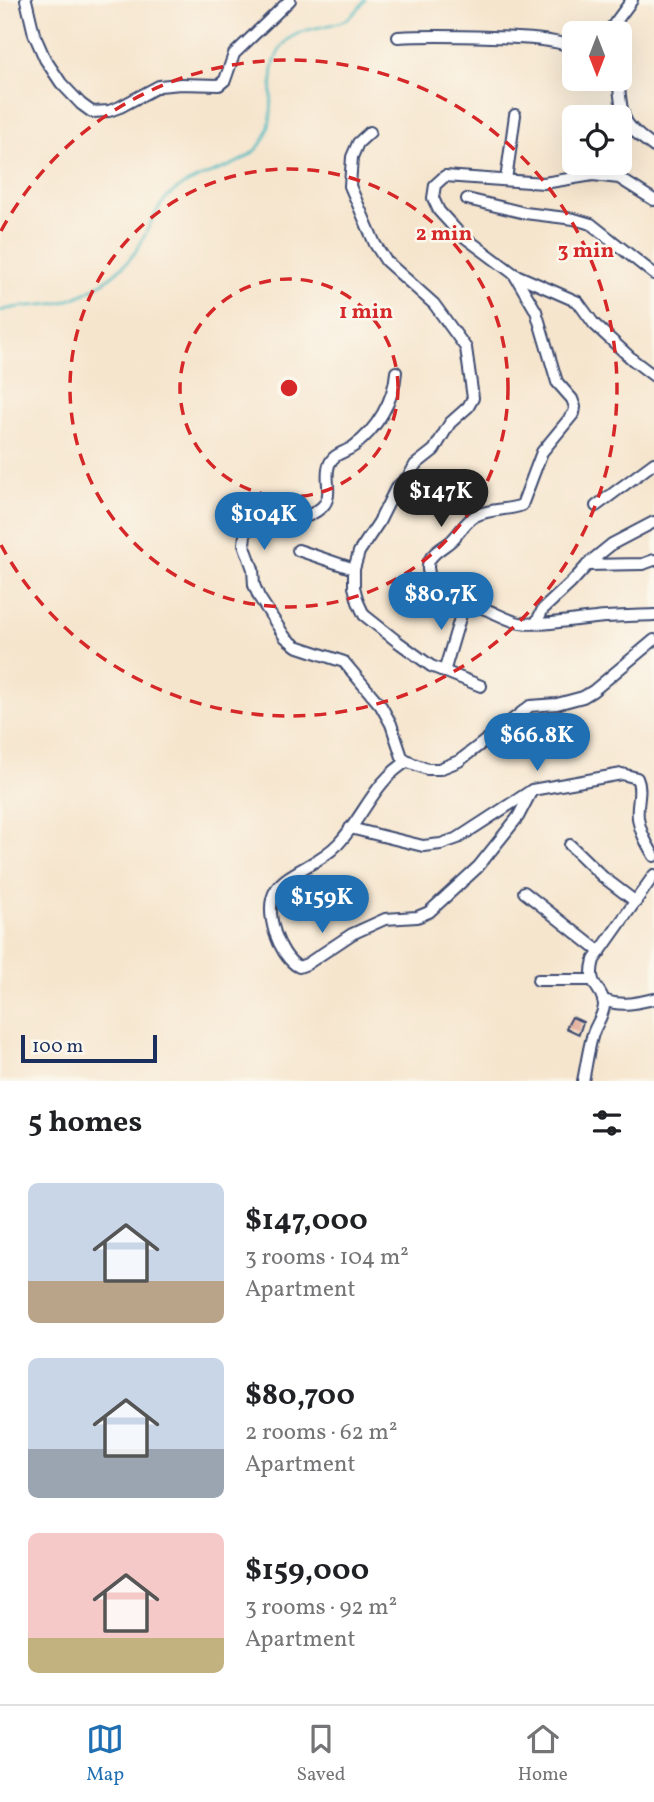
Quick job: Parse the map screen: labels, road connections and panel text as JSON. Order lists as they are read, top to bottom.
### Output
{
  "scale_bar": "100 m",
  "north": "bottom",
  "page": {
    "price": [
      "$147K",
      "$104K",
      "$80.7K",
      "$66.8K",
      "$159K"
    ],
    "scale": "100 m",
    "heading": "5 homes",
    "list": [
      {
        "name": "$147,000",
        "note": "3 rooms · 104 m² · Apartment"
      },
      {
        "name": "$80,700",
        "note": "2 rooms · 62 m² · Apartment"
      },
      {
        "name": "$159,000",
        "note": "3 rooms · 92 m² · Apartment"
      }
    ],
    "tabs": ["Map", "Saved", "Home"]
  },
  "rings": ["2 min", "3 min", "1 min"]
}
